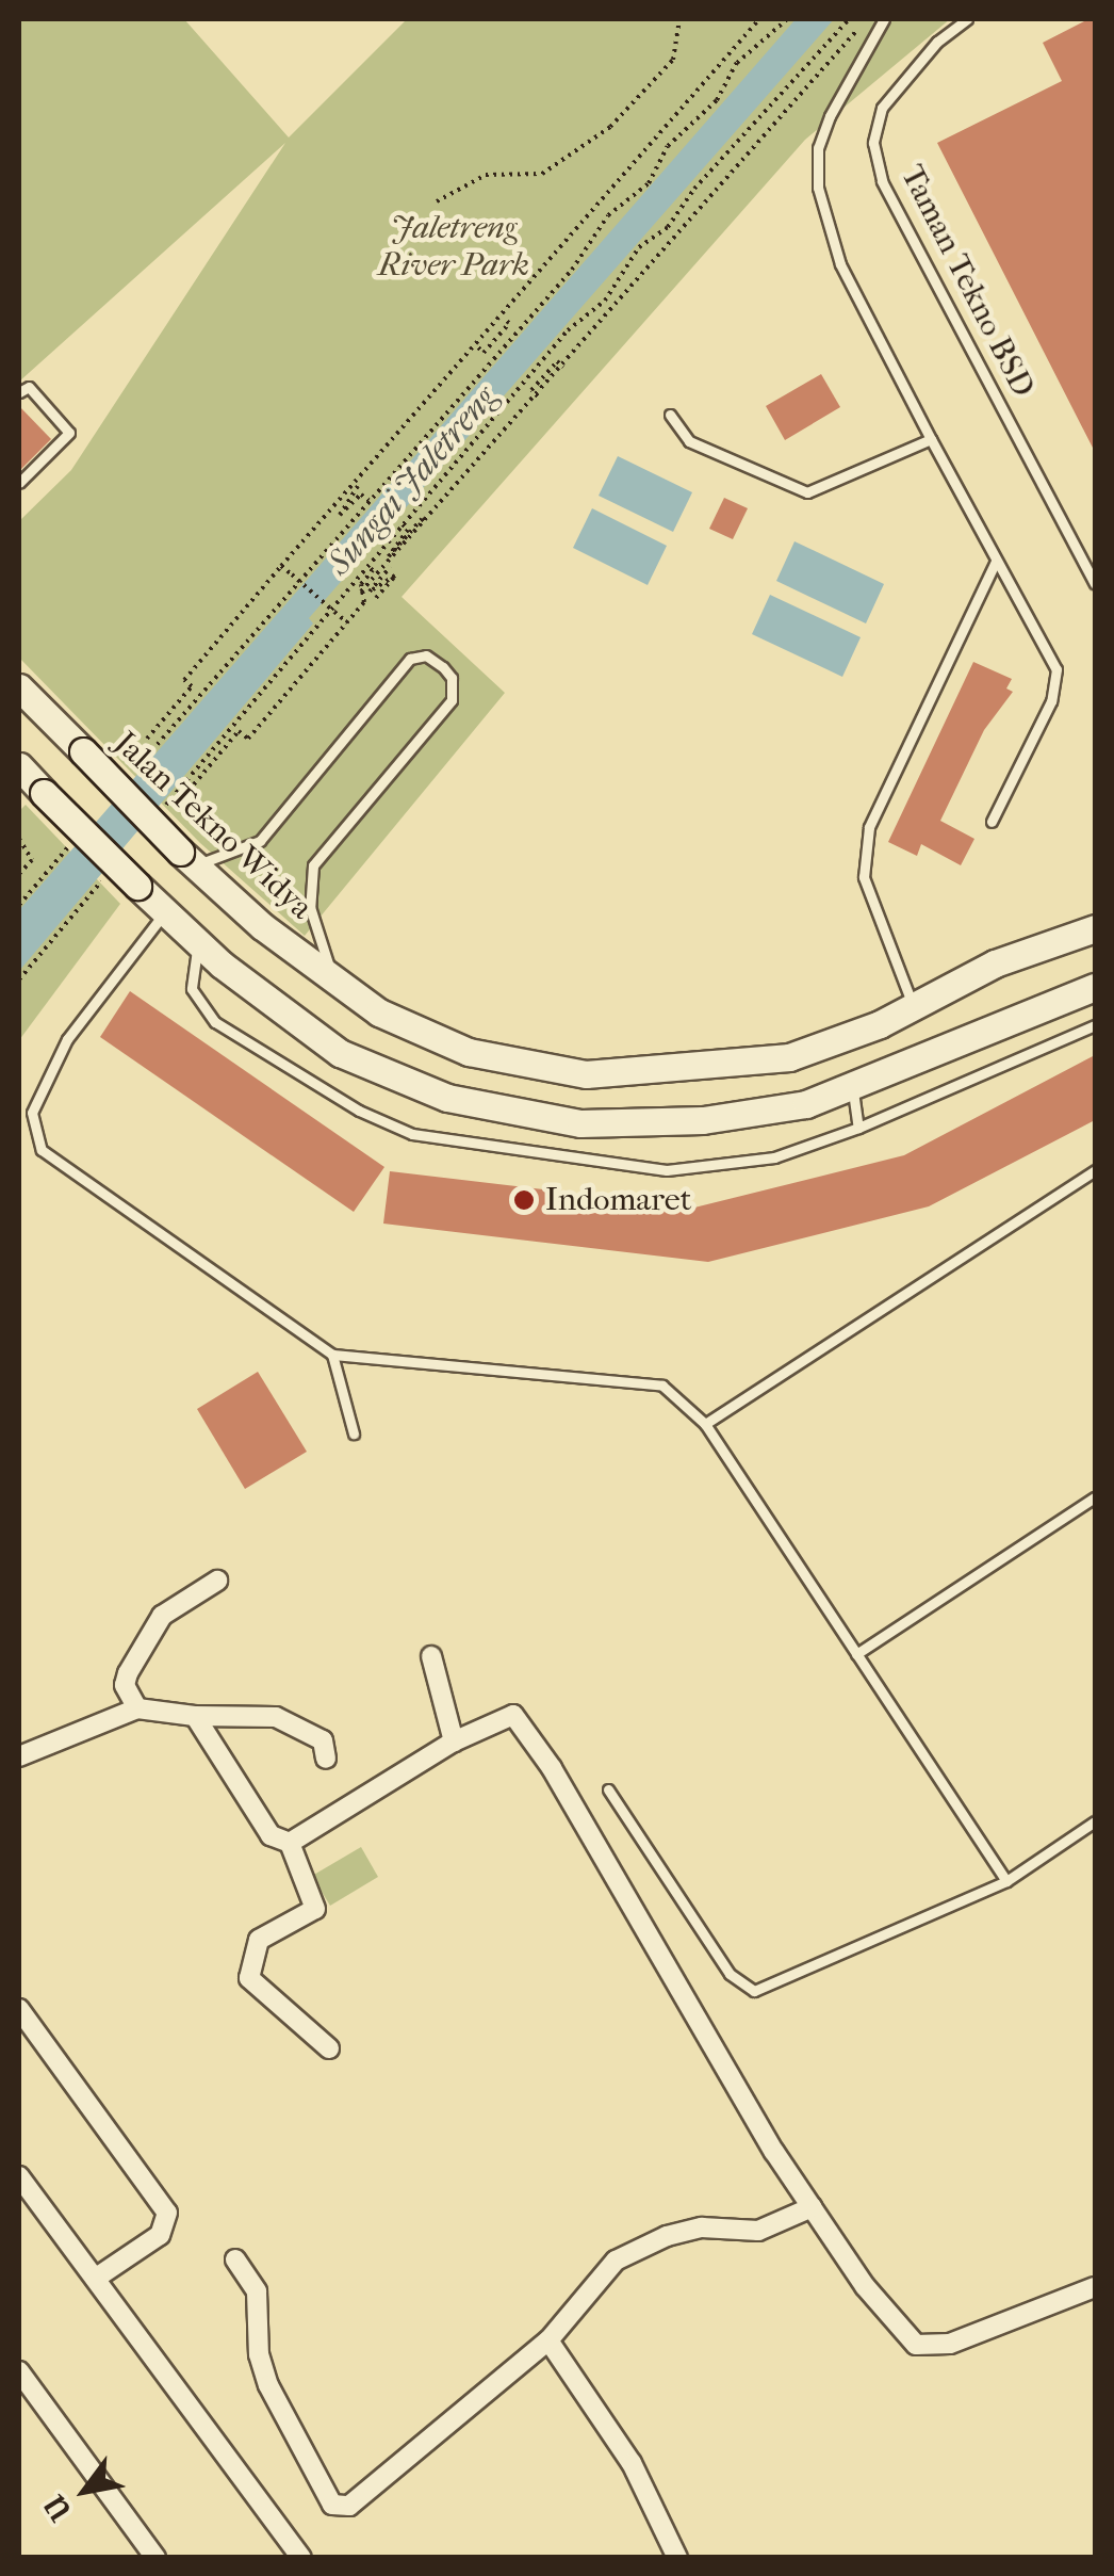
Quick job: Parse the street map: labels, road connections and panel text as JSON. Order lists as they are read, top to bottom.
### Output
{
  "streets": {
    "main road": ["Jalan Tekno Widya"],
    "lane": ["Taman Tekno BSD"]
  },
  "water": ["Sungai Jaletreng"],
  "parks": ["Jaletreng River Park"],
  "places": ["Indomaret"],
  "north": "bottom left"
}
